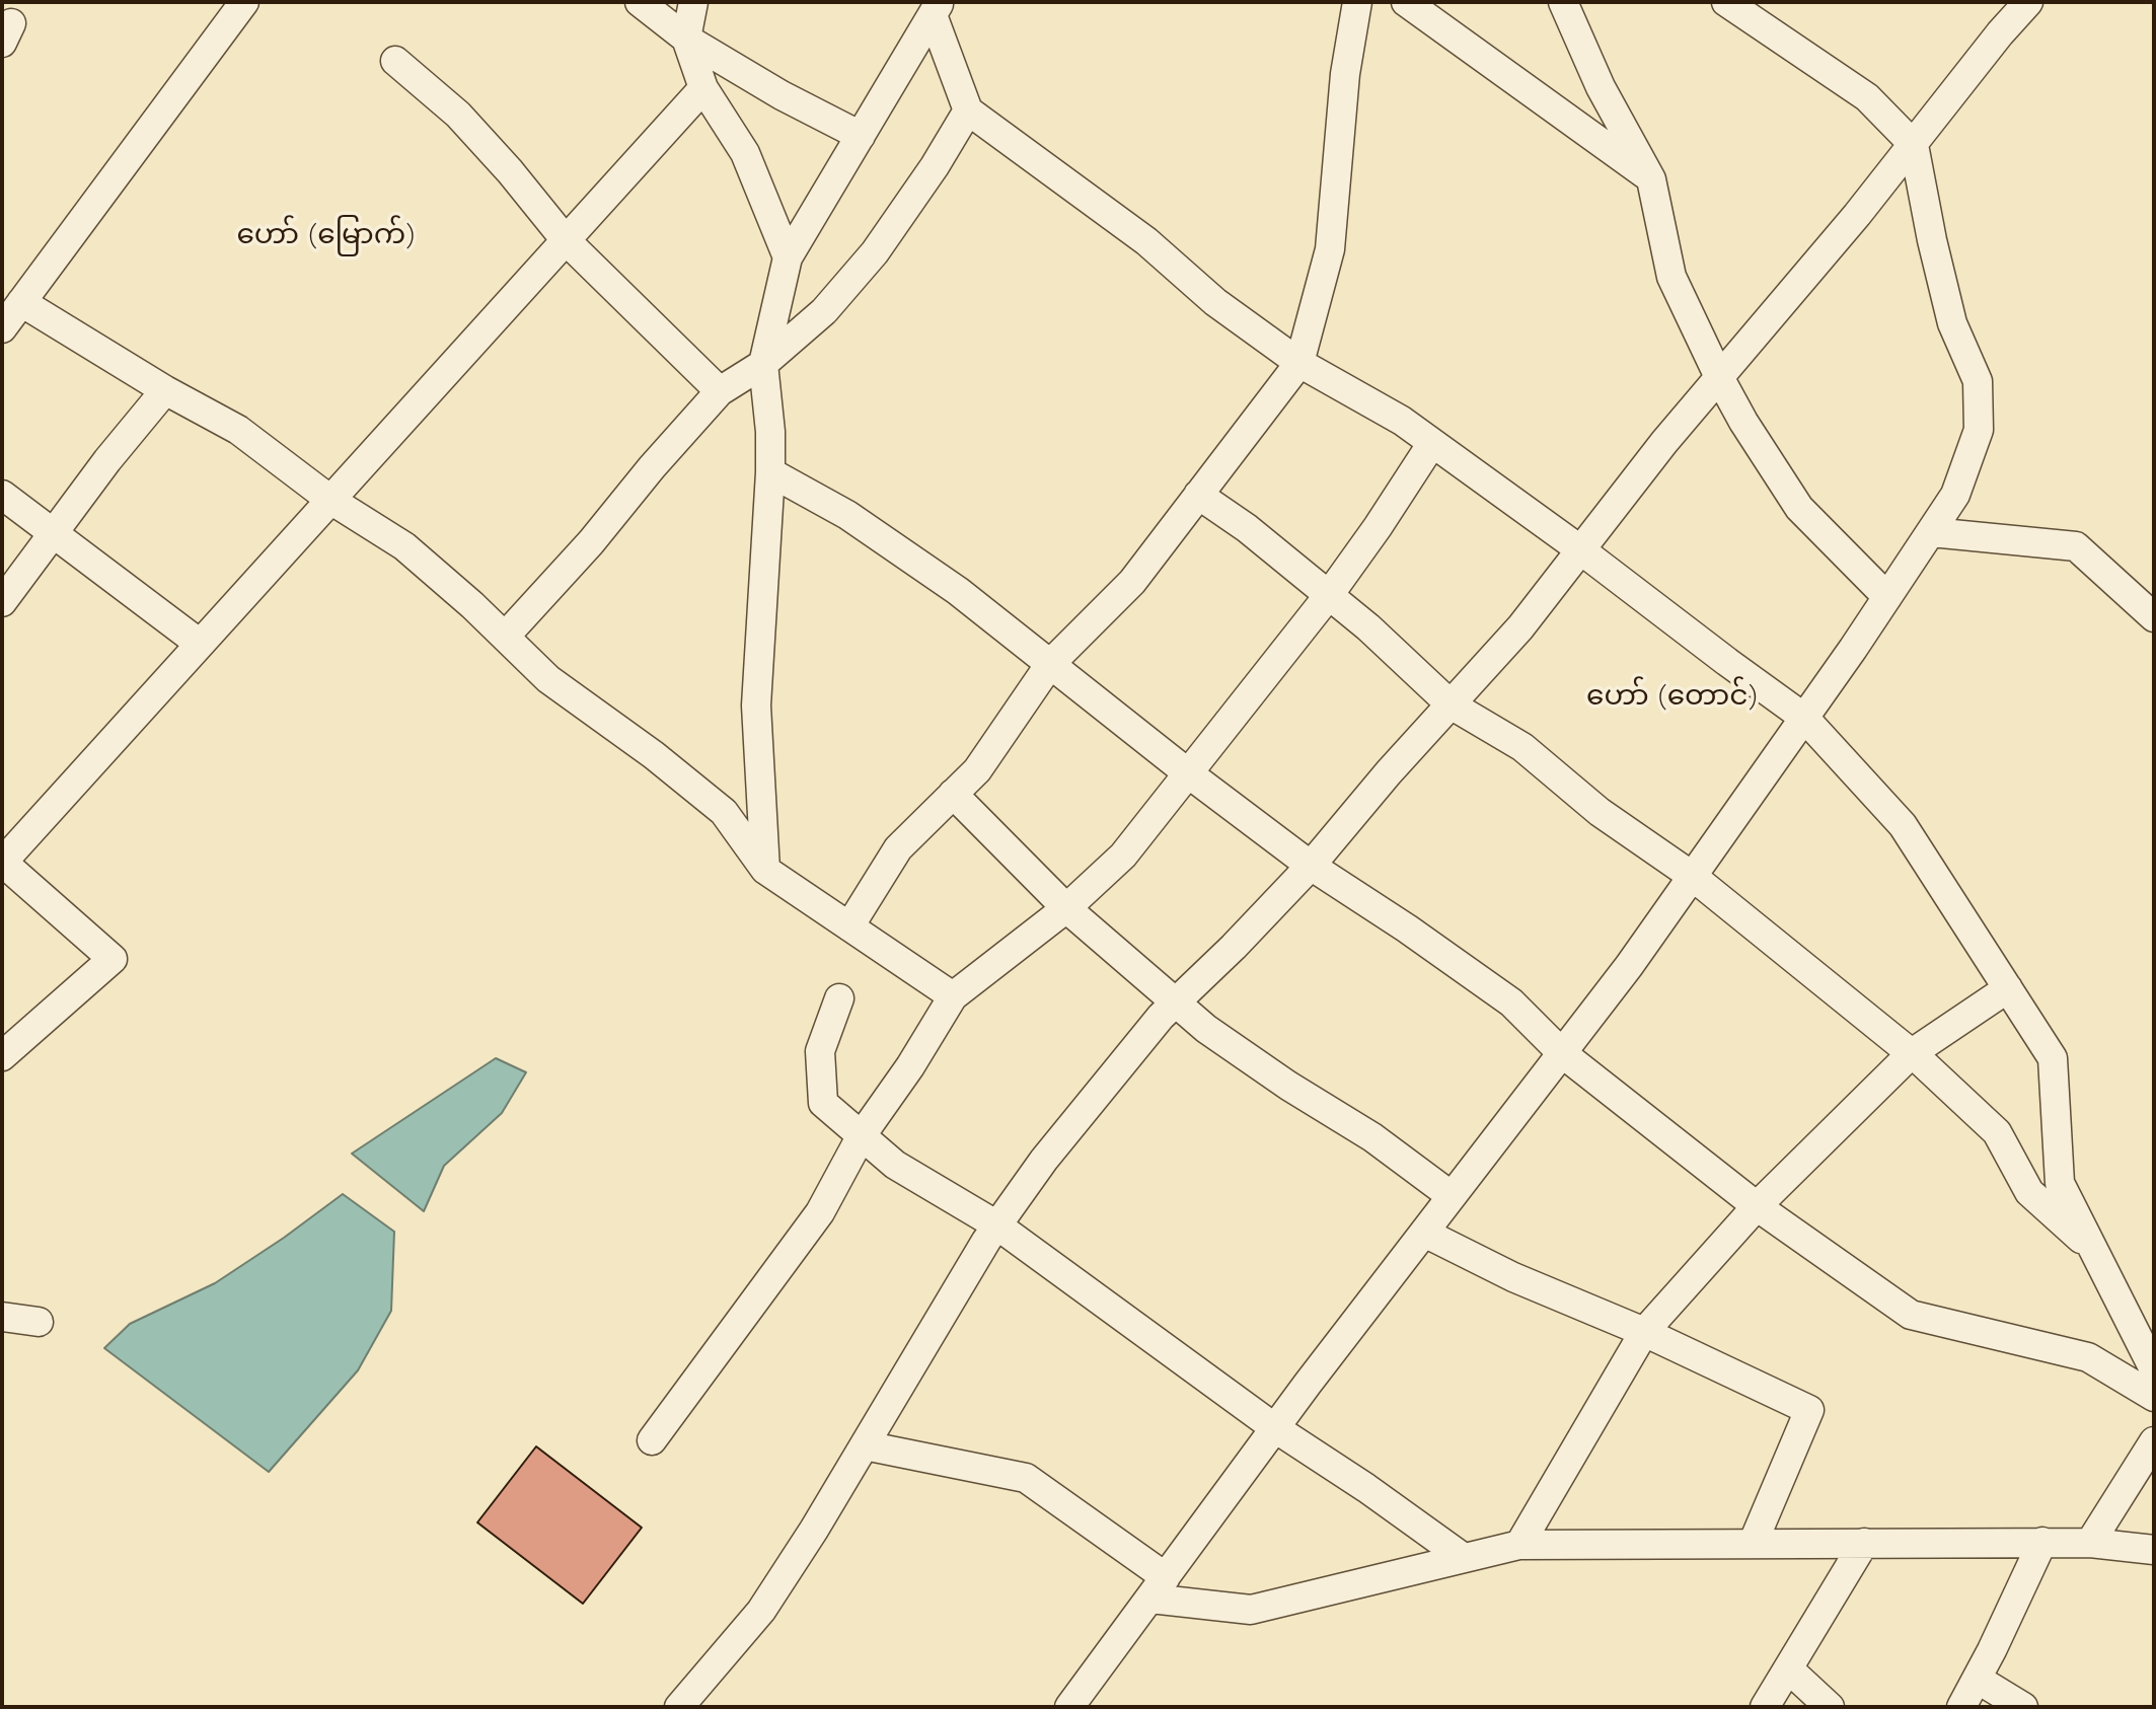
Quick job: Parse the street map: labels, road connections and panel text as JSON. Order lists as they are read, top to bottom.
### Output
{
  "districts": ["ဟော် (မြောက်)", "ဟော် (တောင်)"]
}
